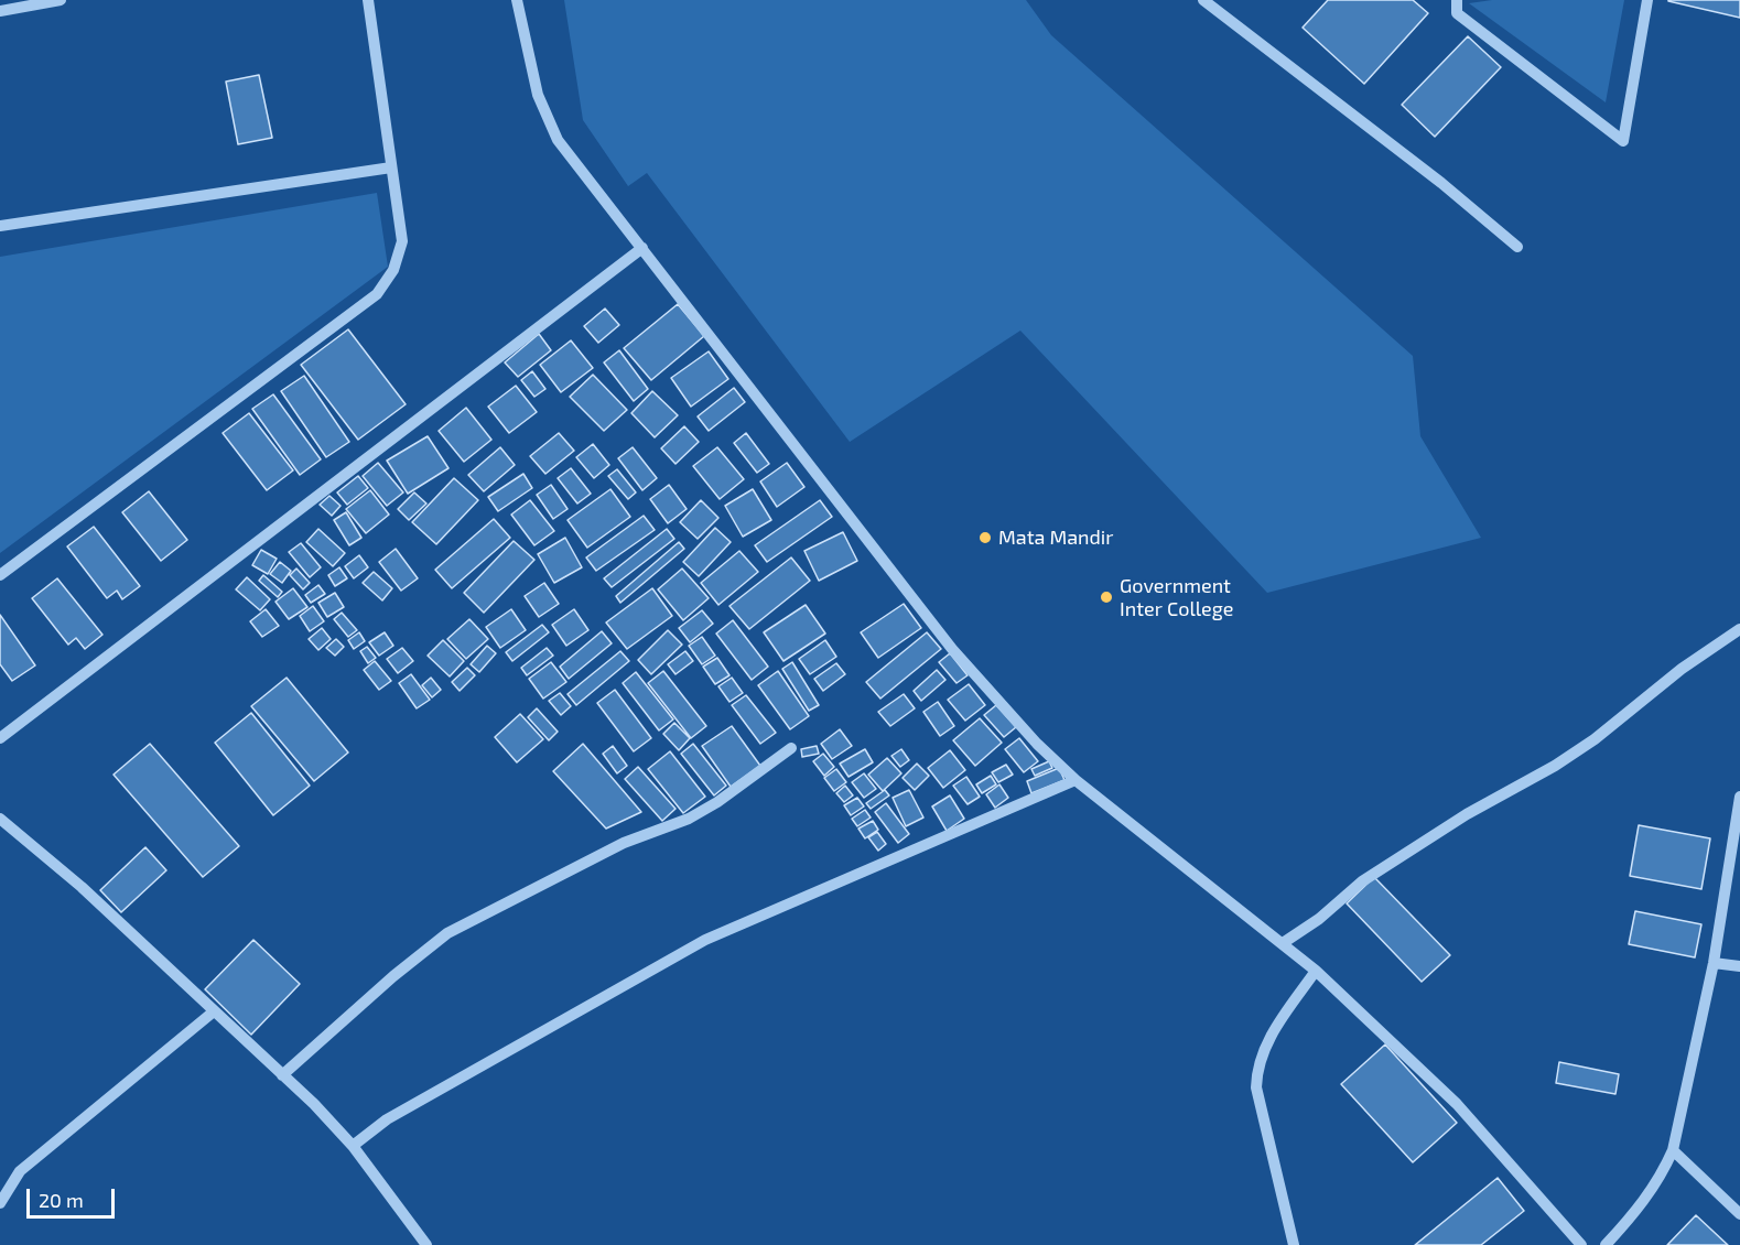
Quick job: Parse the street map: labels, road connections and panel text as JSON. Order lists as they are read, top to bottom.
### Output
{
  "places": ["Mata Mandir", "Government Inter College"],
  "scale_bar": "20 m"
}
